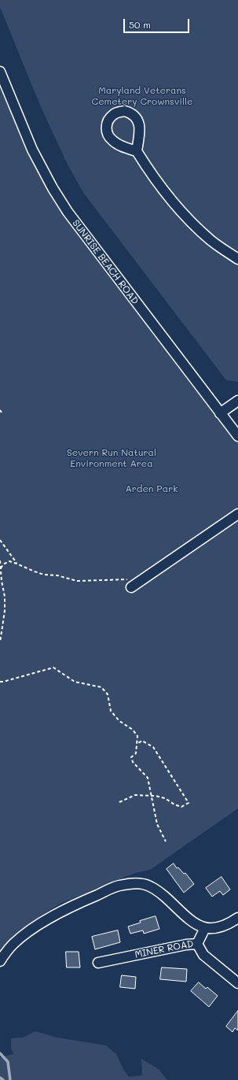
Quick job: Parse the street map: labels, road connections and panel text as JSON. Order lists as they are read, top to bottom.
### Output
{
  "streets": {
    "street": ["SUNRISE BEACH ROAD", "MINER ROAD"]
  },
  "parks": ["Maryland Veterans Cemetery Crownsville", "Severn Run Natural Environment Area", "Arden Park"],
  "scale_bar": "50 m"
}
